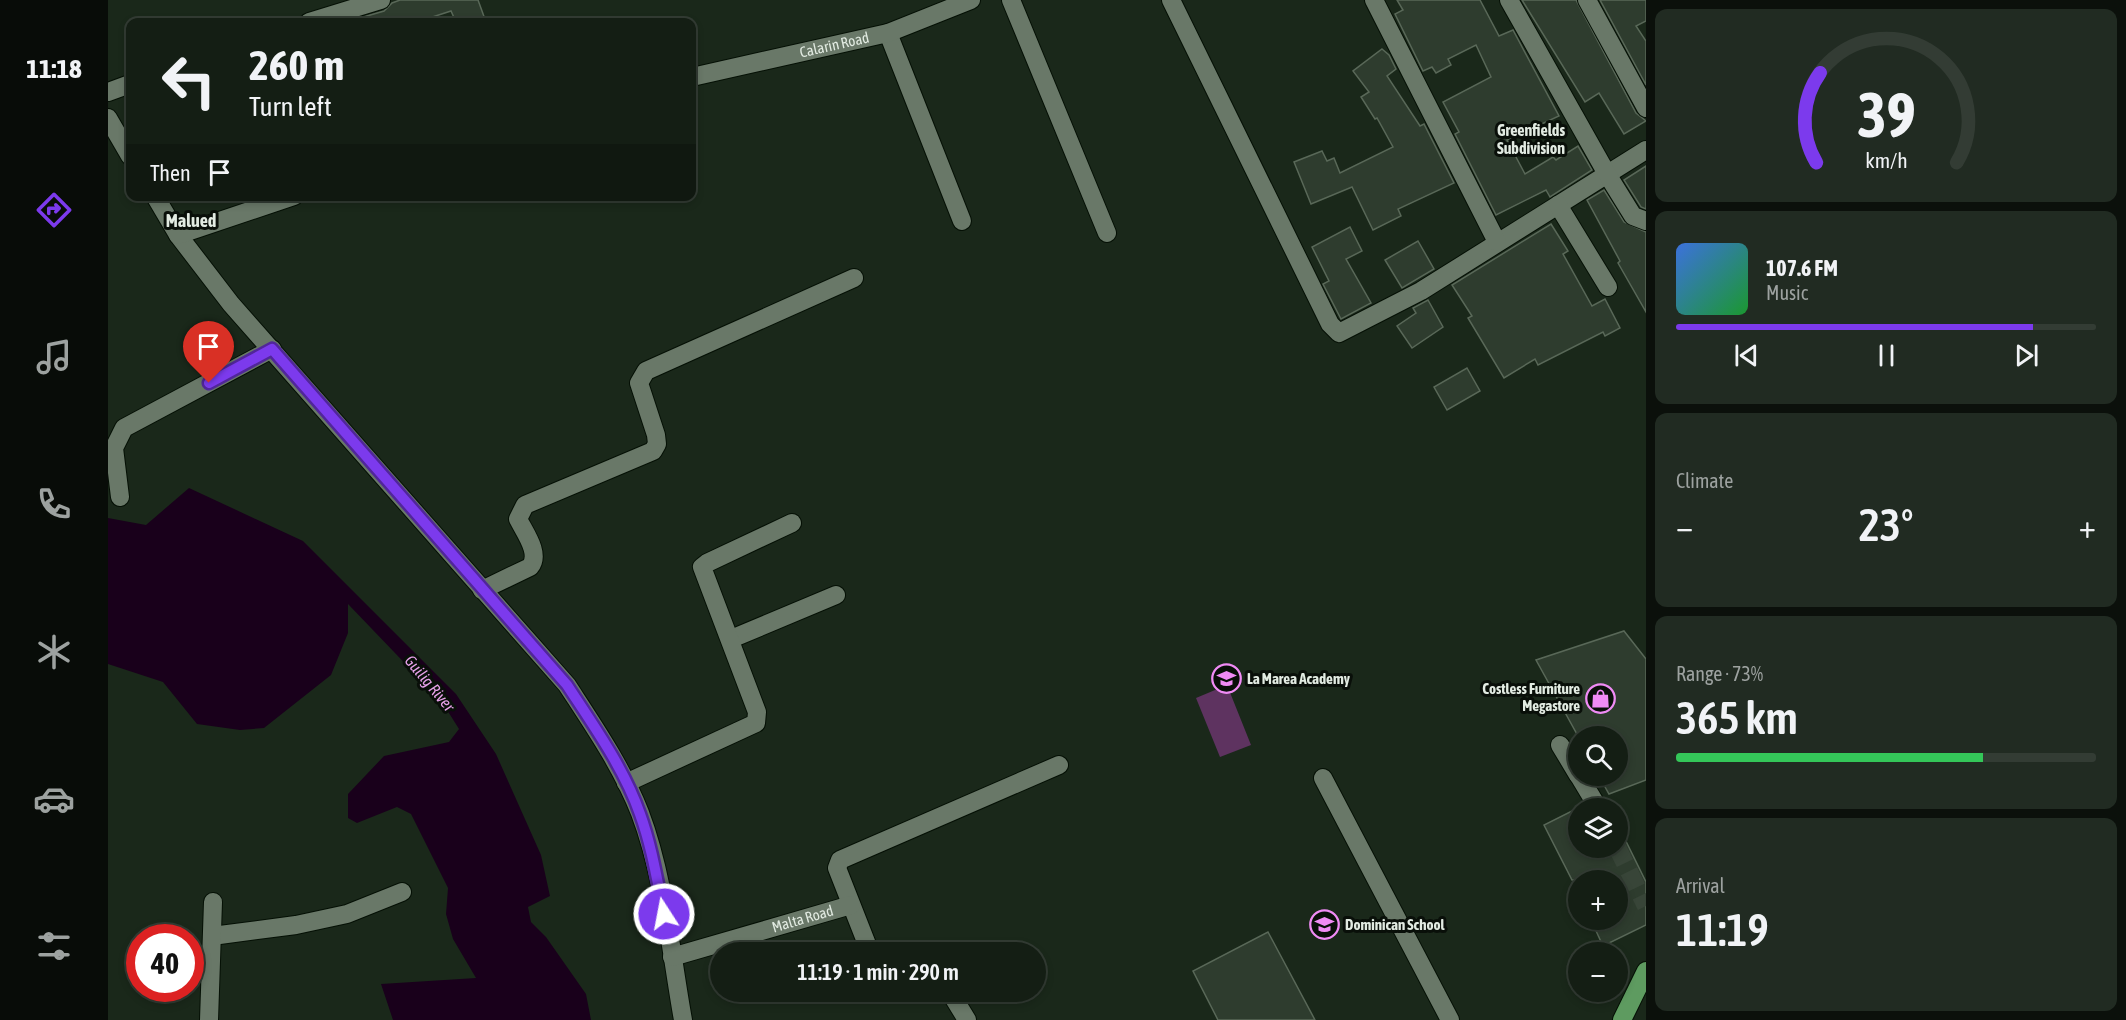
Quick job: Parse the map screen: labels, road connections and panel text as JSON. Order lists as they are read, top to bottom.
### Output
{
  "streets": {
    "street": ["Calarin Road", "Malta Road"]
  },
  "districts": ["Greenfields Subdivision", "Malued"],
  "water": ["Guilig River"],
  "places": {
    "school or university": ["La Marea Academy", "Dominican School"],
    "shop": ["Costless Furniture Megastore"]
  },
  "page": {
    "tabs": "11:18",
    "turn": ["260 m", "Turn left"],
    "then": "Then",
    "song": ["107.6 FM", "Music"],
    "tile": [
      "Climate",
      ["Range · 73%", "365 km"],
      ["Arrival", "11:19"]
    ],
    "heat": ["−", "23°", "+"],
    "map_buttons": ["+", "−"],
    "limit": "40",
    "trip": "11:19 · 1 min · 290 m",
    "gauge": ["39", "km/h"]
  }
}
